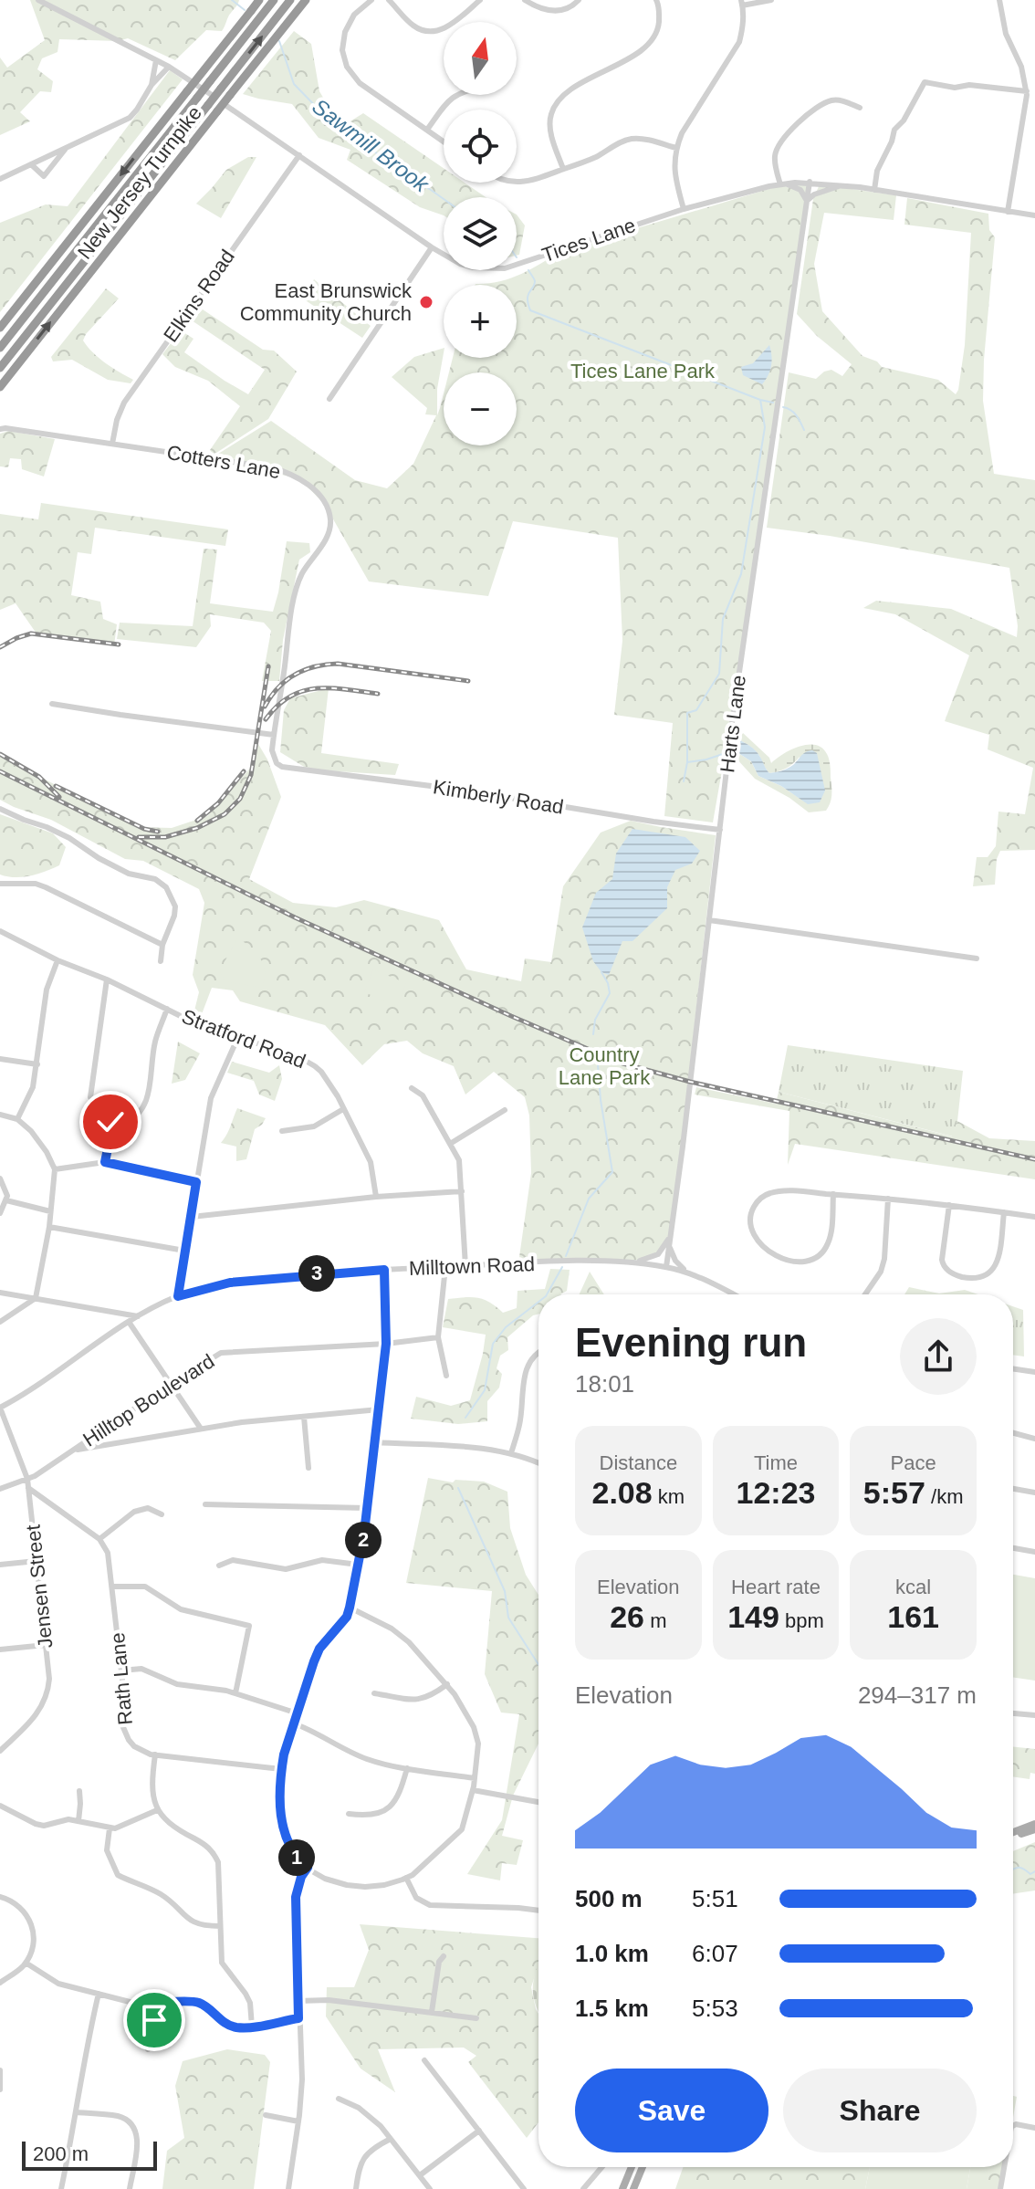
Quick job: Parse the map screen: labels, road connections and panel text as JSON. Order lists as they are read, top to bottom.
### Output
{
  "streets": {
    "highway": ["New Jersey Turnpike"],
    "street": [
      "Tices Lane",
      "Elkins Road",
      "Cotters Lane",
      "Harts Lane",
      "Kimberly Road",
      "Stratford Road",
      "Milltown Road",
      "Hilltop Boulevard",
      "Jensen Street",
      "Rath Lane"
    ]
  },
  "crossings": [
    ["Tices Lane", "Elkins Road"],
    ["Tices Lane", "Harts Lane"],
    ["Elkins Road", "Cotters Lane"],
    ["Cotters Lane", "Kimberly Road"],
    ["Harts Lane", "Kimberly Road"],
    ["Harts Lane", "Milltown Road"],
    ["Milltown Road", "Jensen Street"],
    ["Hilltop Boulevard", "Jensen Street"]
  ],
  "water": ["Sawmill Brook"],
  "parks": ["Tices Lane Park", "Country Lane Park"],
  "places": ["East Brunswick Community Church"],
  "scale_bar": "200 m",
  "north": "top",
  "page": {
    "map_buttons": ["+", "−"],
    "pins": ["3", "2", "1"],
    "heading": ["Evening run", "18:01"],
    "stats": [
      ["Distance", "2.08 km"],
      ["Time", "12:23"],
      ["Pace", "5:57 /km"],
      ["Elevation", "26 m"],
      ["Heart rate", "149 bpm"],
      ["kcal", "161"]
    ],
    "chart": ["Elevation", "294–317 m"],
    "list": [
      {
        "name": "500 m",
        "note": "5:51"
      },
      {
        "name": "1.0 km",
        "note": "6:07"
      },
      {
        "name": "1.5 km",
        "note": "5:53"
      }
    ],
    "buttons": ["Save", "Share"],
    "scale": "200 m"
  }
}
